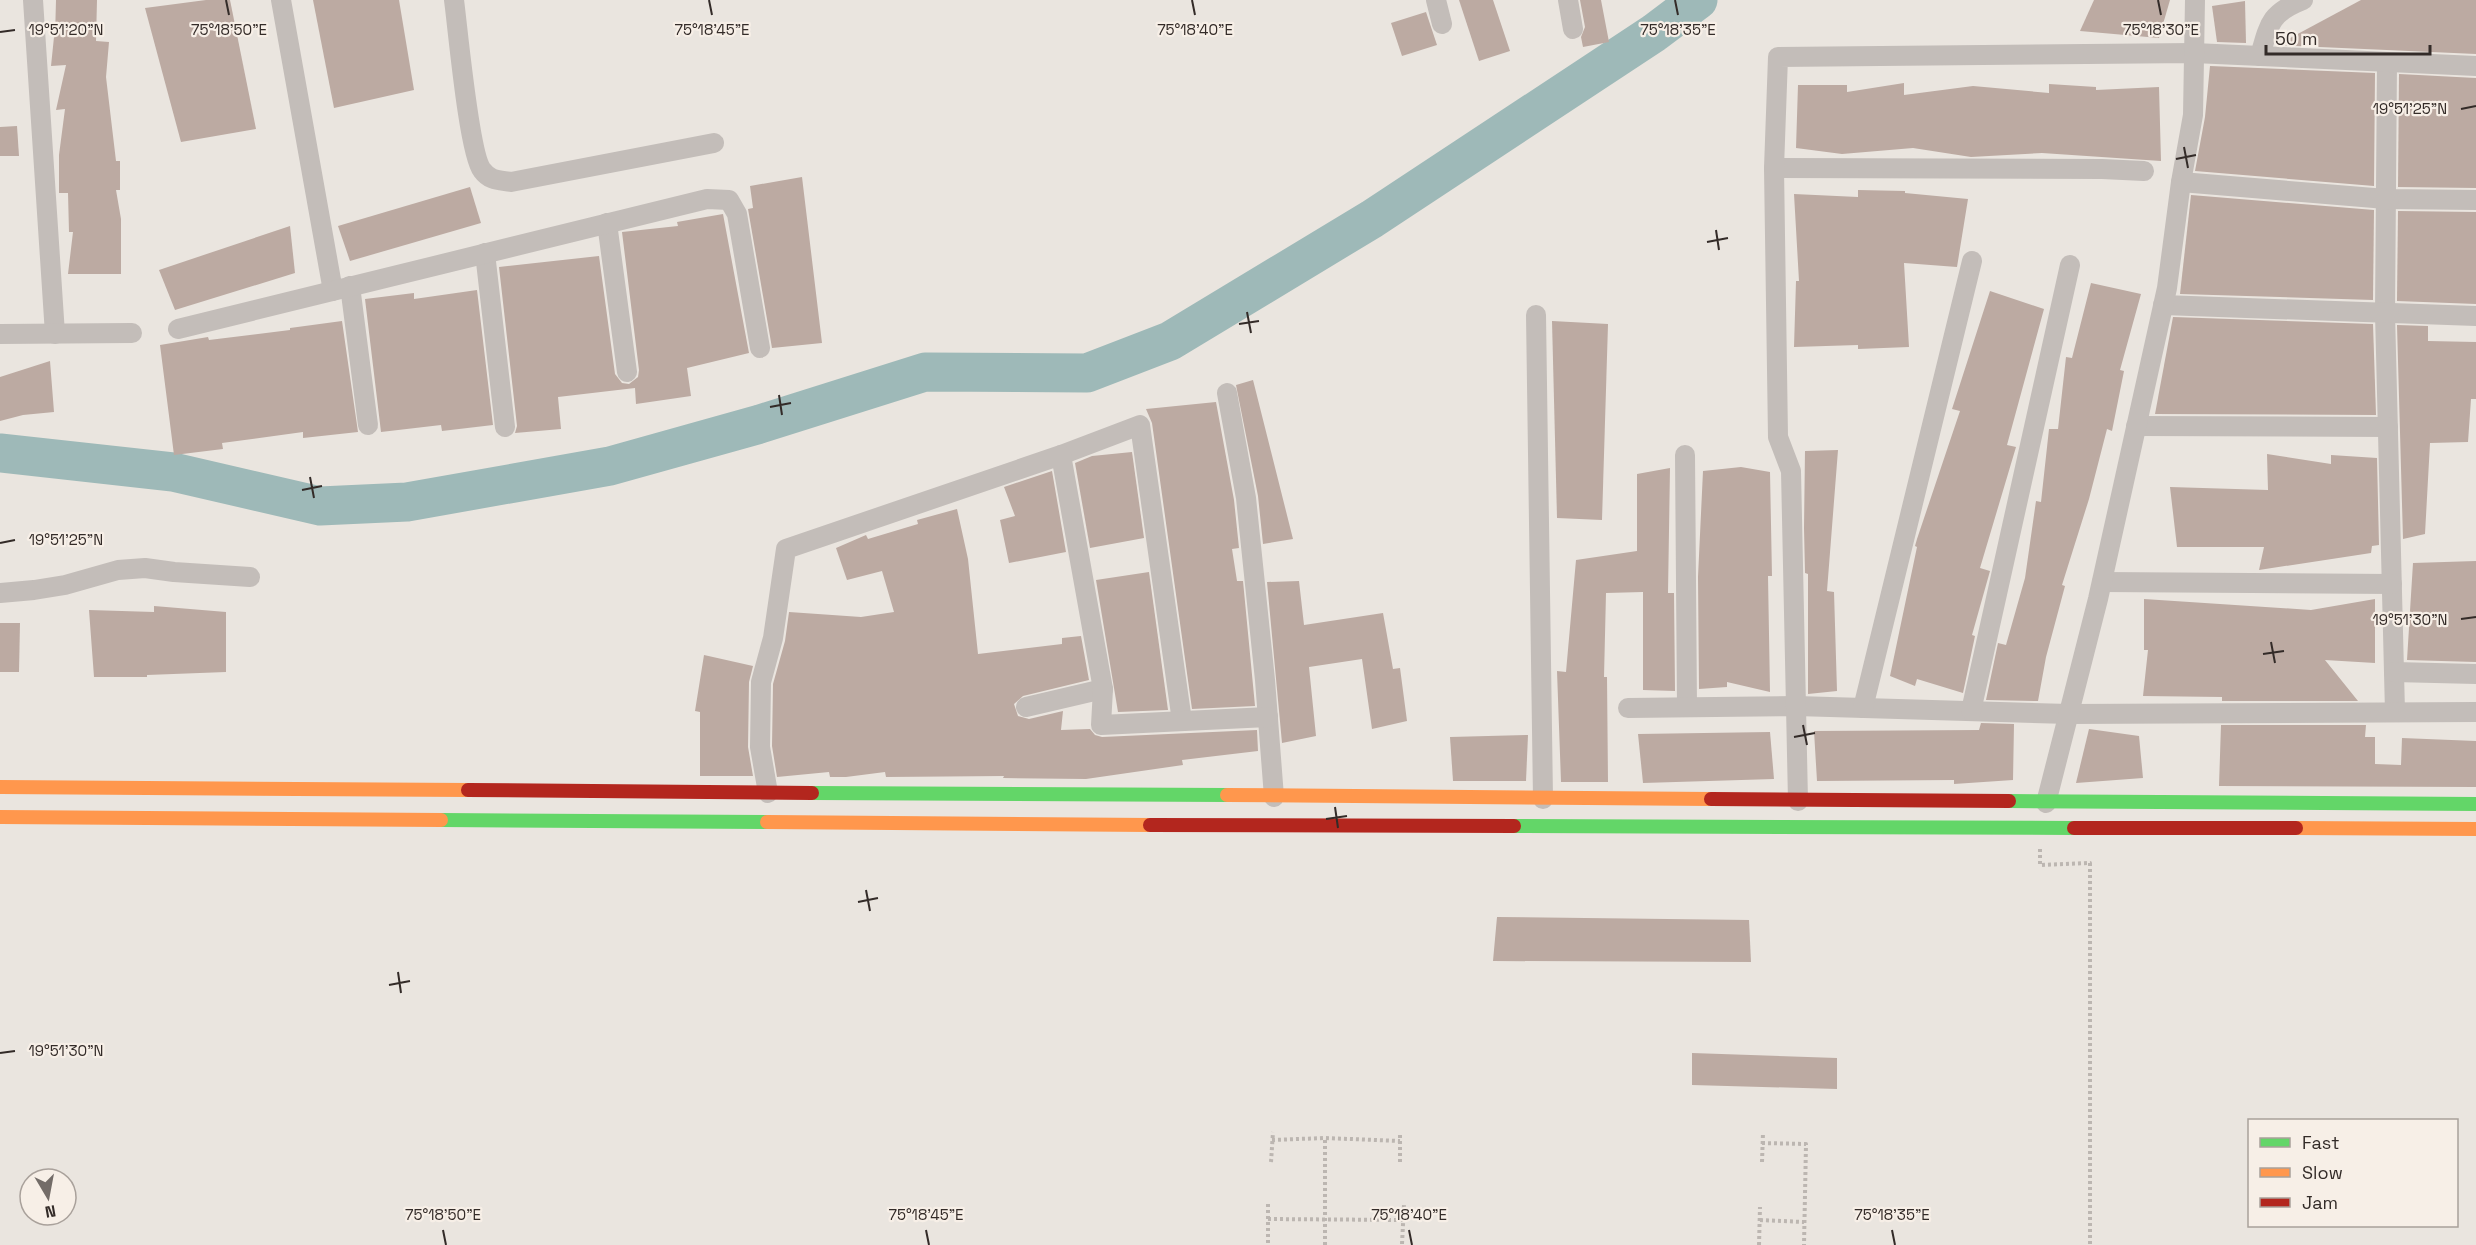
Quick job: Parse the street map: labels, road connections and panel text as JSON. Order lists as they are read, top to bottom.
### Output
{
  "legend": ["Fast", "Slow", "Jam"],
  "scale_bar": "50 m",
  "north": "bottom",
  "coordinates": [
    "19°51'20\"N",
    "75°18'50\"E",
    "75°18'45\"E",
    "75°18'40\"E",
    "75°18'35\"E",
    "75°18'30\"E",
    "19°51'25\"N",
    "19°51'30\"N"
  ]
}
